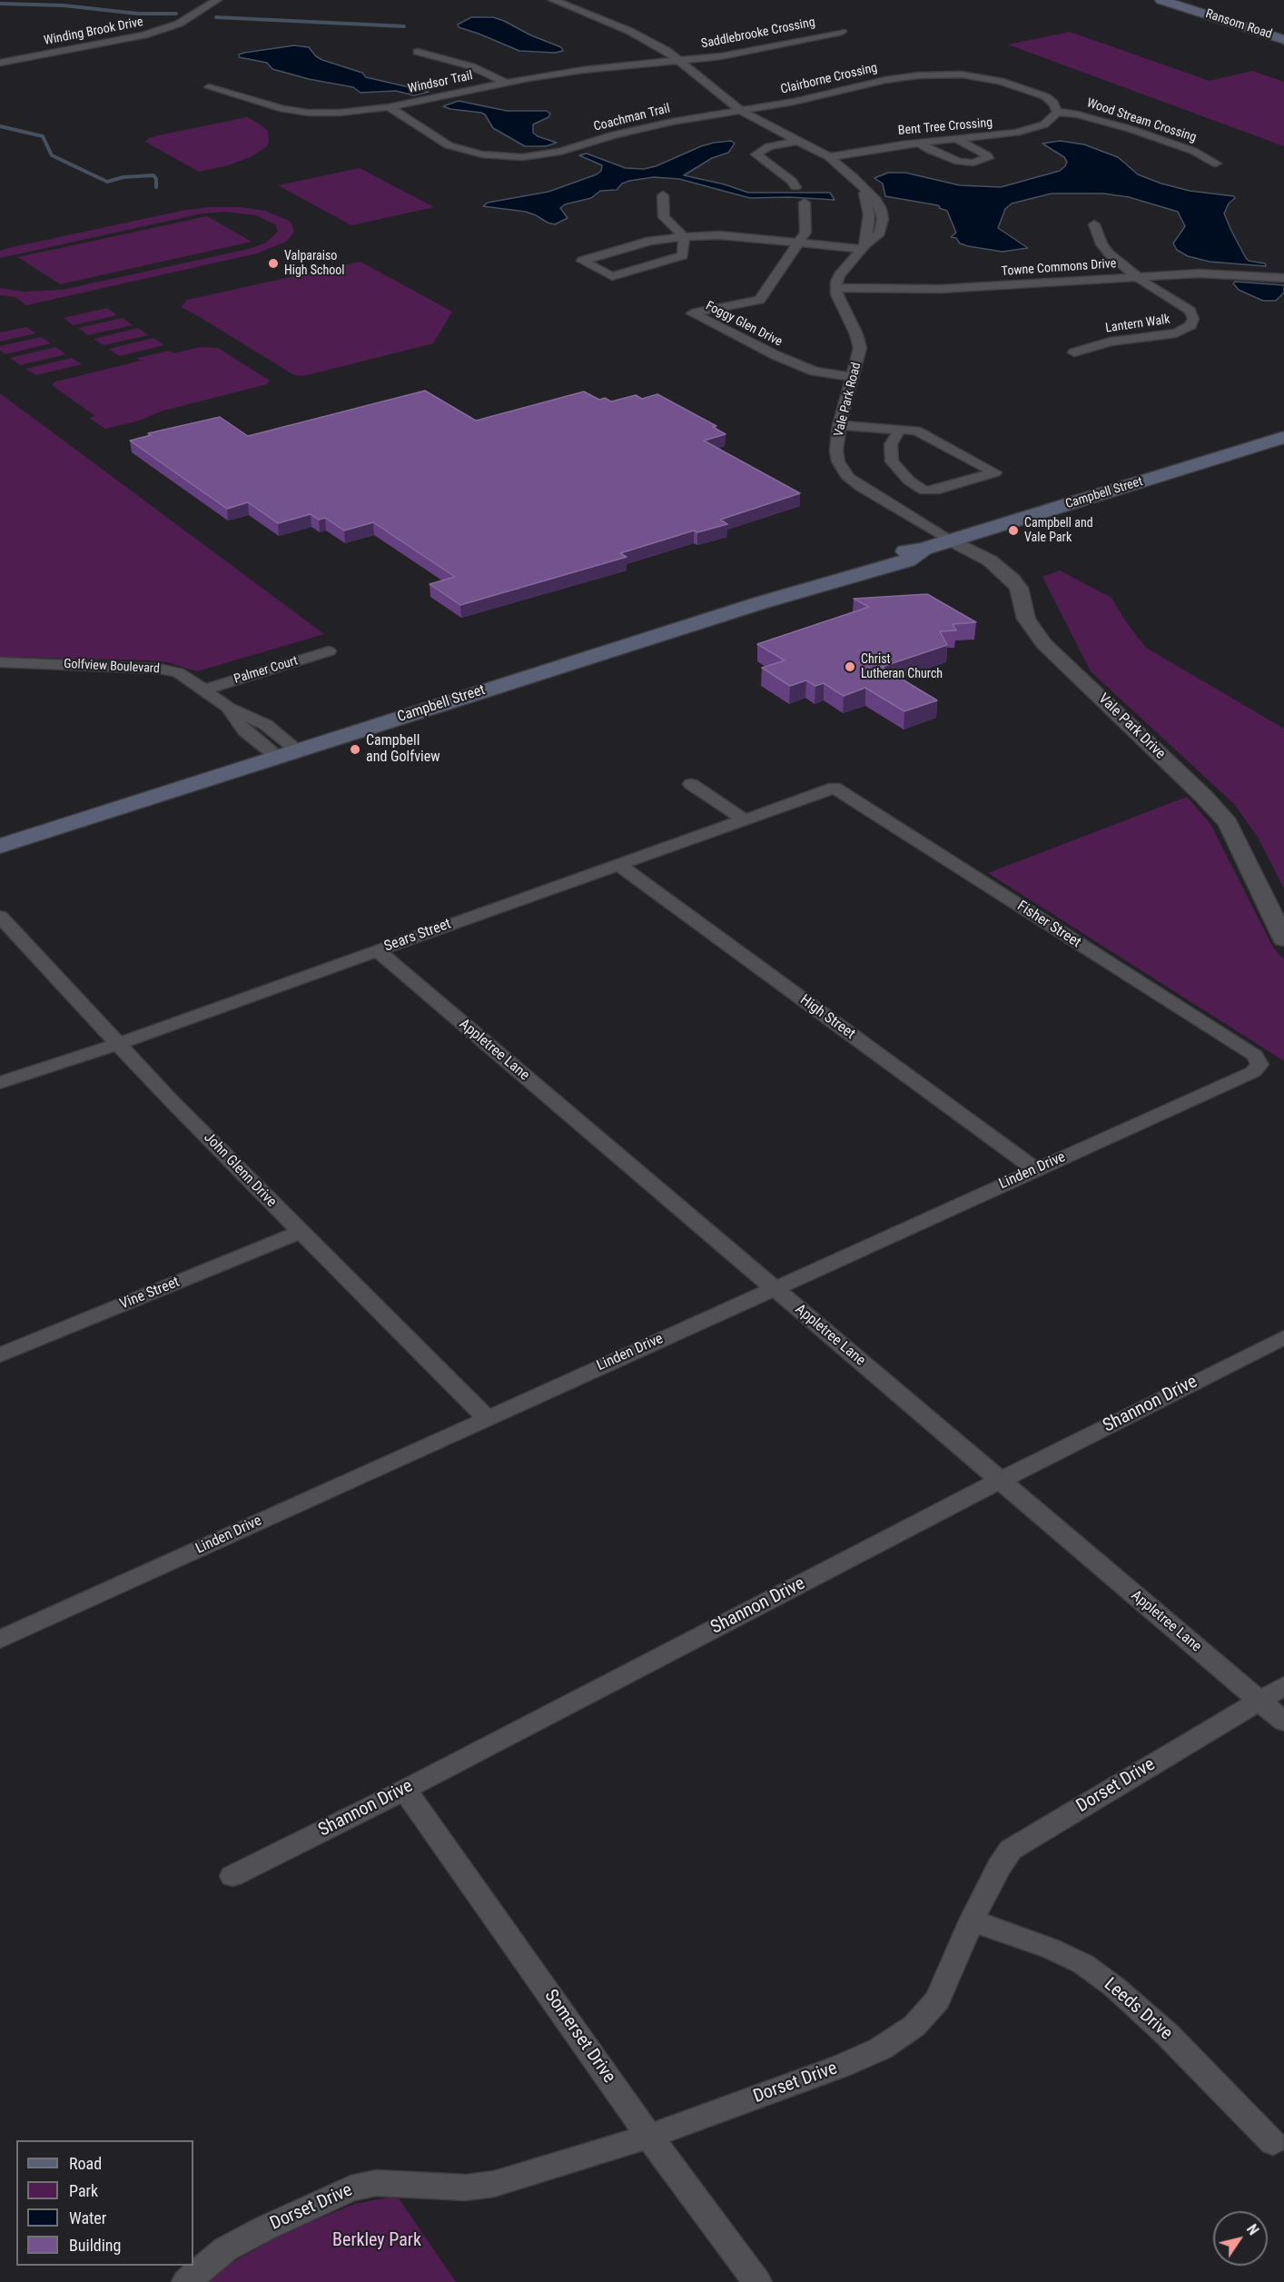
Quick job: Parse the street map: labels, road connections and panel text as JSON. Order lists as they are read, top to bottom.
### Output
{
  "streets": {
    "main road": ["Ransom Road", "Campbell Street"],
    "street": [
      "Winding Brook Drive",
      "Saddlebrooke Crossing",
      "Clairborne Crossing",
      "Windsor Trail",
      "Coachman Trail",
      "Wood Stream Crossing",
      "Bent Tree Crossing",
      "Towne Commons Drive",
      "Foggy Glen Drive",
      "Lantern Walk",
      "Vale Park Road",
      "Golfview Boulevard",
      "Palmer Court",
      "Vale Park Drive",
      "Fisher Street",
      "Sears Street",
      "High Street",
      "Appletree Lane",
      "John Glenn Drive",
      "Linden Drive",
      "Vine Street",
      "Shannon Drive",
      "Dorset Drive",
      "Leeds Drive",
      "Somerset Drive"
    ]
  },
  "crossings": [
    ["Saddlebrooke Crossing", "Windsor Trail"],
    ["Clairborne Crossing", "Coachman Trail"],
    ["Clairborne Crossing", "Wood Stream Crossing"],
    ["Clairborne Crossing", "Bent Tree Crossing"],
    ["Windsor Trail", "Coachman Trail"],
    ["Wood Stream Crossing", "Bent Tree Crossing"],
    ["Towne Commons Drive", "Lantern Walk"],
    ["Towne Commons Drive", "Vale Park Road"],
    ["Foggy Glen Drive", "Vale Park Road"],
    ["Vale Park Road", "Campbell Street"],
    ["Vale Park Road", "Vale Park Drive"],
    ["Campbell Street", "Golfview Boulevard"],
    ["Campbell Street", "Vale Park Drive"],
    ["Golfview Boulevard", "Palmer Court"],
    ["Fisher Street", "Sears Street"],
    ["Fisher Street", "Linden Drive"],
    ["Sears Street", "High Street"],
    ["Sears Street", "Appletree Lane"],
    ["Sears Street", "John Glenn Drive"],
    ["High Street", "Linden Drive"],
    ["Appletree Lane", "Linden Drive"],
    ["Appletree Lane", "Shannon Drive"],
    ["Appletree Lane", "Dorset Drive"],
    ["John Glenn Drive", "Linden Drive"],
    ["John Glenn Drive", "Vine Street"],
    ["Shannon Drive", "Somerset Drive"],
    ["Dorset Drive", "Leeds Drive"],
    ["Dorset Drive", "Somerset Drive"]
  ],
  "parks": ["Berkley Park"],
  "places": [
    "Valparaiso High School",
    "Campbell and Vale Park",
    "Christ Lutheran Church",
    "Campbell and Golfview"
  ],
  "legend": [
    "Road",
    "Park",
    "Water",
    "Building"
  ],
  "north": "top right"
}
